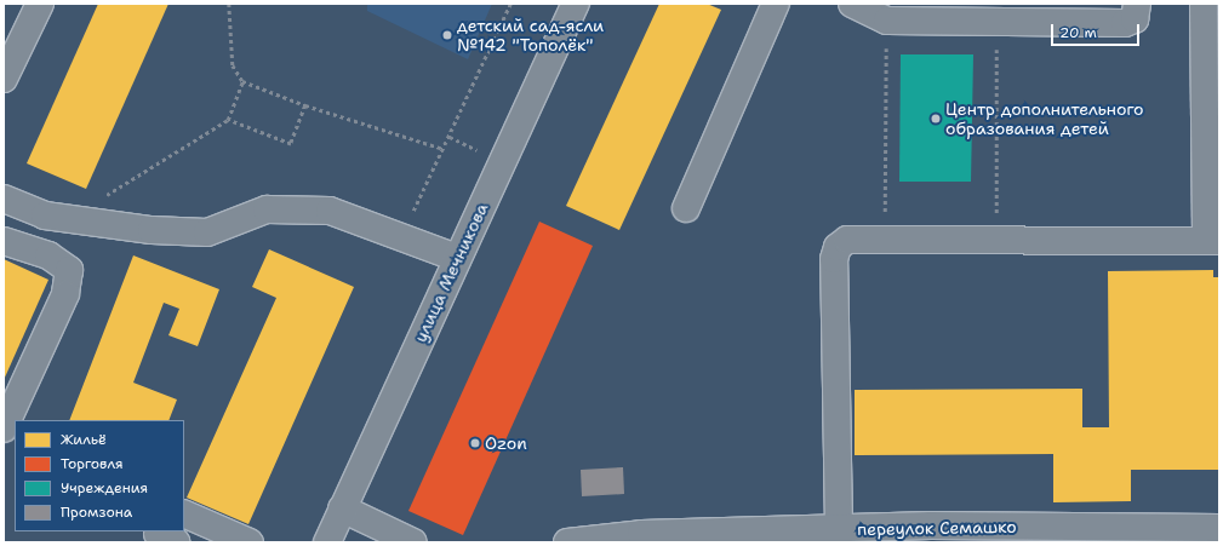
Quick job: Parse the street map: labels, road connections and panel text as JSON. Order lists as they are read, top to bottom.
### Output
{
  "streets": {
    "street": ["улица Мечникова", "переулок Семашко"]
  },
  "places": ["детский сад-ясли №142 \"Тополёк\"", "Центр дополнительного образования детей", "Ozon"],
  "legend": [
    "Жильё",
    "Торговля",
    "Учреждения",
    "Промзона"
  ],
  "scale_bar": "20 m"
}
